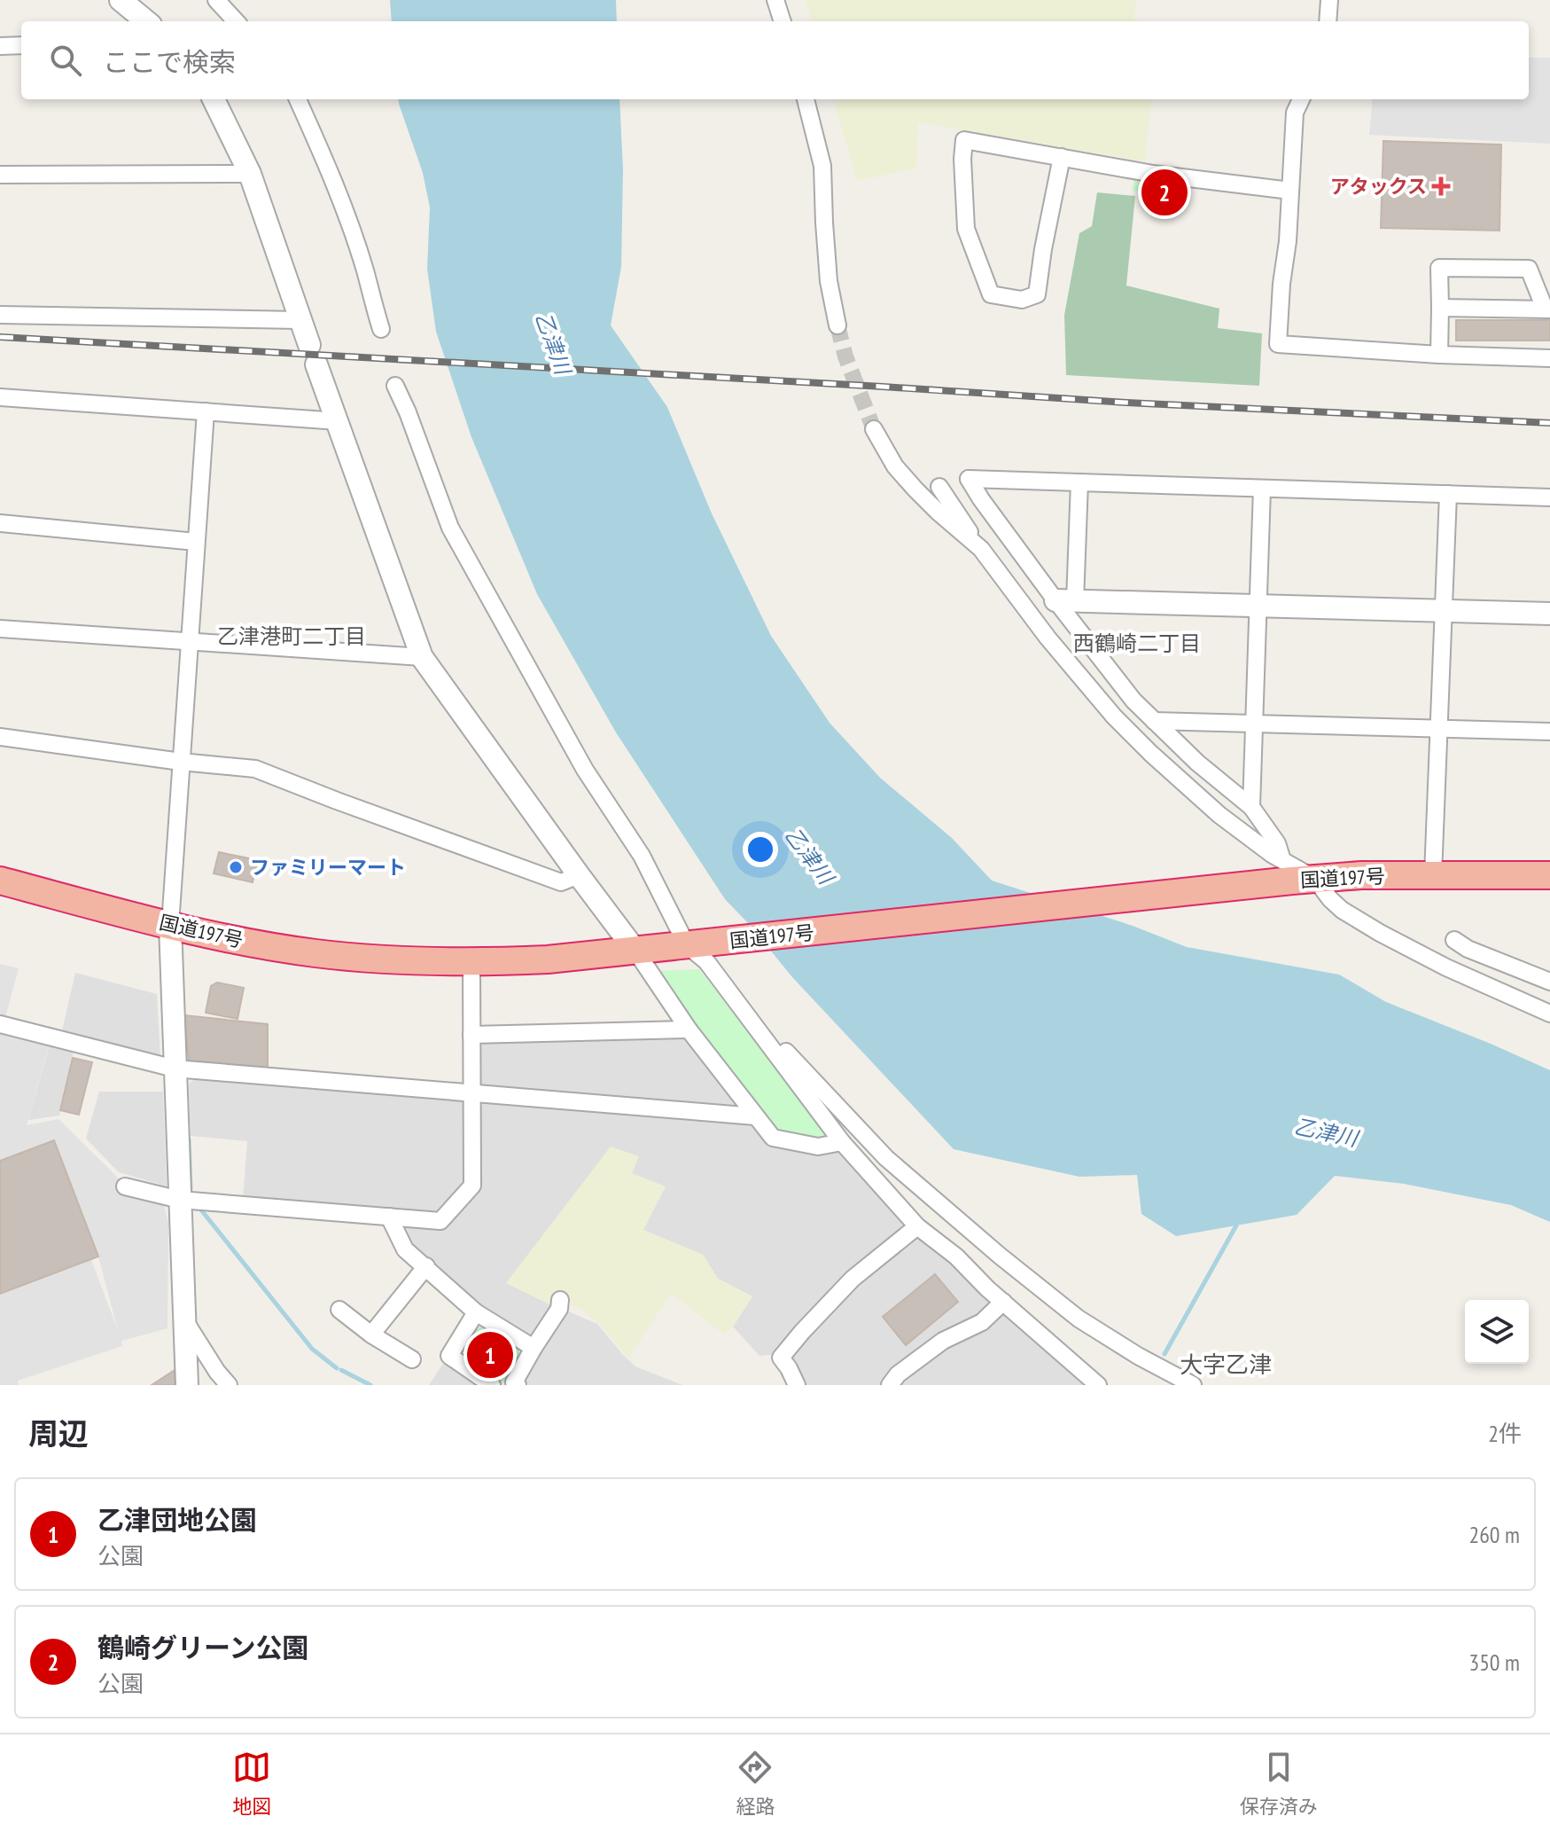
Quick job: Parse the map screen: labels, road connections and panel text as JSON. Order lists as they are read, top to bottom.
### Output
{
  "streets": {
    "highway": ["国道197号"]
  },
  "districts": ["乙津港町二丁目", "西鶴崎二丁目", "大字乙津"],
  "water": ["乙津川"],
  "places": {
    "health": ["アタックス"],
    "other": ["ファミリーマート"]
  },
  "page": {
    "search": "ここで検索",
    "pins": ["2", "1"],
    "heading": ["周辺", "2件"],
    "list": [
      {
        "mark": "1",
        "name": "乙津団地公園",
        "note": "公園",
        "value": "260 m"
      },
      {
        "mark": "2",
        "name": "鶴崎グリーン公園",
        "note": "公園",
        "value": "350 m"
      }
    ],
    "nav": ["地図", "経路", "保存済み"]
  }
}
